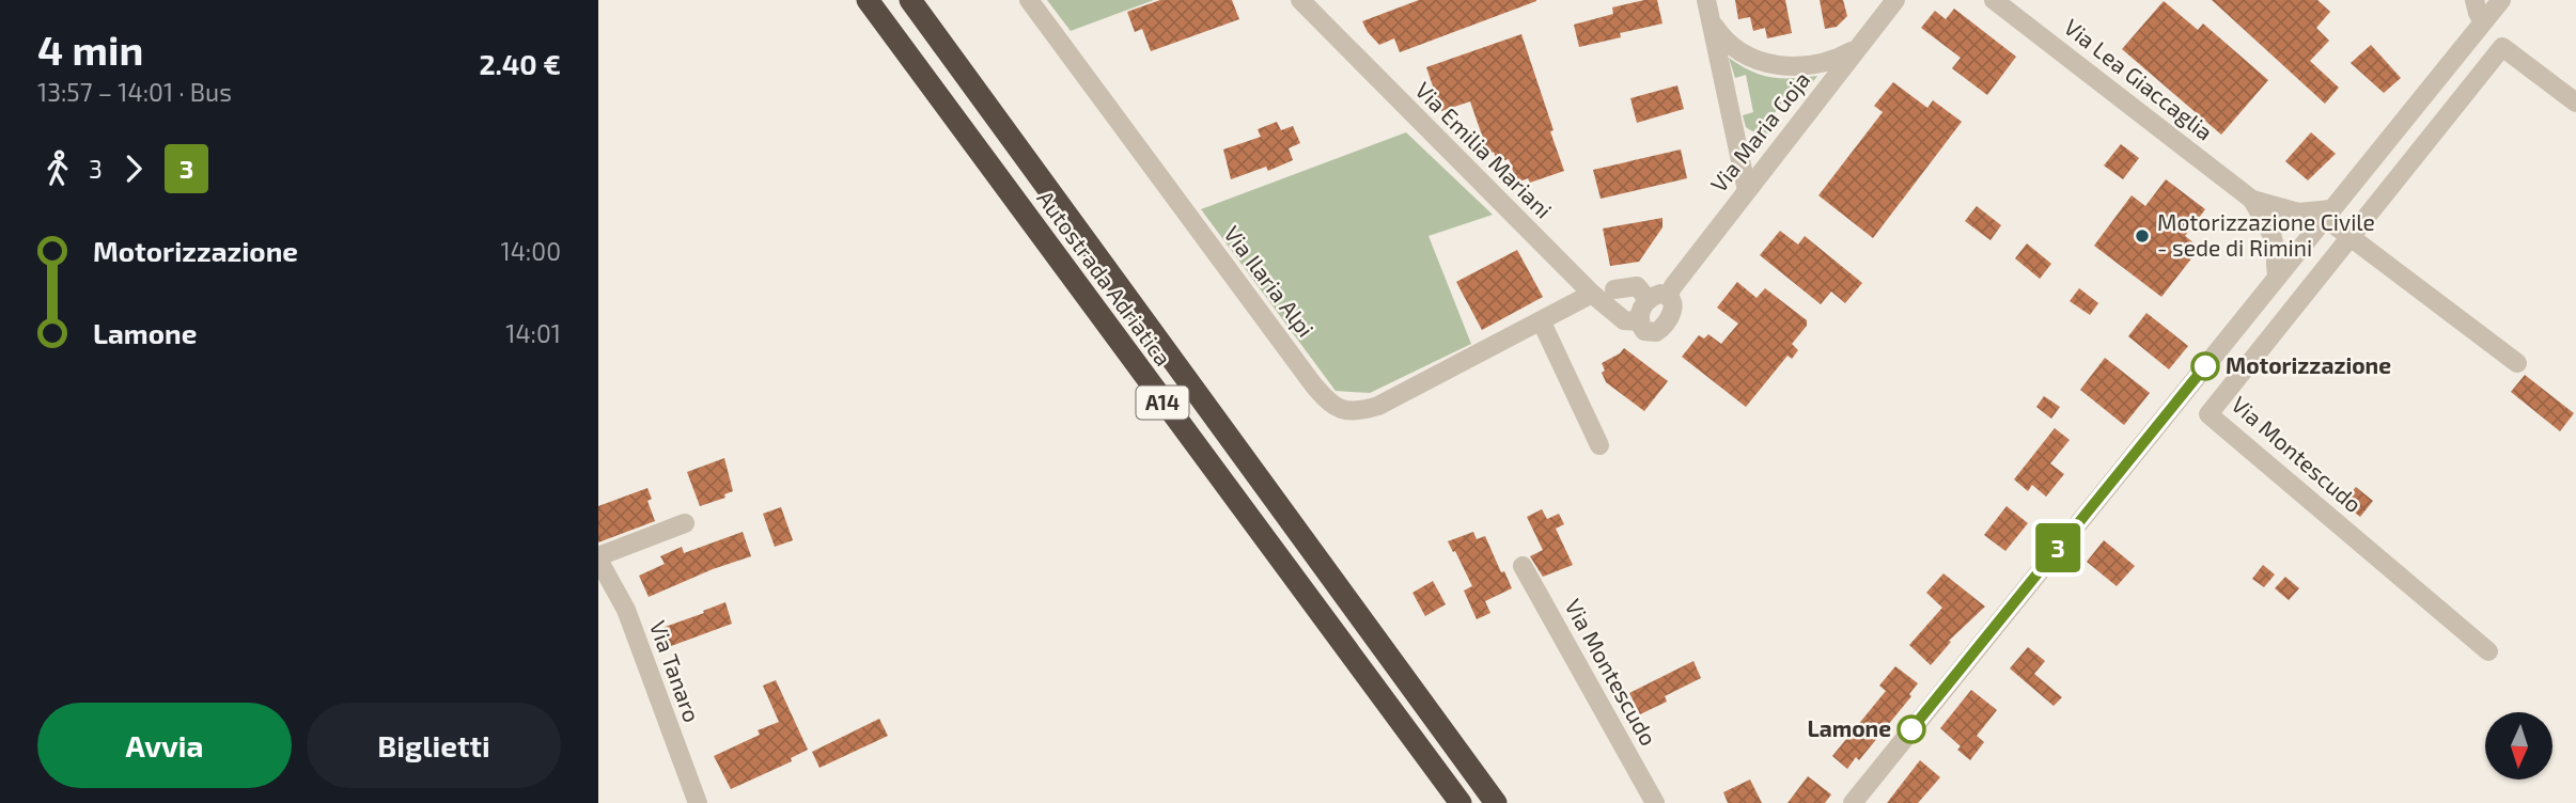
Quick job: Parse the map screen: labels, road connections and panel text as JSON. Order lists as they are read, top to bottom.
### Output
{
  "streets": {
    "highway": ["Autostrada Adriatica", "A14"],
    "street": [
      "Via Lea Giaccaglia",
      "Via Maria Goja",
      "Via Emilia Mariani",
      "Via Ilaria Alpi",
      "Via Montescudo",
      "Via Tanaro"
    ]
  },
  "crossings": [
    ["Via Maria Goja", "Via Emilia Mariani"],
    ["Via Emilia Mariani", "Via Ilaria Alpi"]
  ],
  "places": ["Motorizzazione Civile - sede di Rimini", "Motorizzazione", "Lamone"],
  "lines": ["bus line 3"],
  "north": "bottom",
  "page": {
    "heading": ["4 min", "13:57 – 14:01 · Bus", "2.40 €"],
    "on_map": "3",
    "legs": ["3", "3"],
    "list": [
      {
        "name": "Motorizzazione",
        "value": "14:00"
      },
      {
        "name": "Lamone",
        "value": "14:01"
      }
    ],
    "buttons": ["Avvia", "Biglietti"]
  }
}
